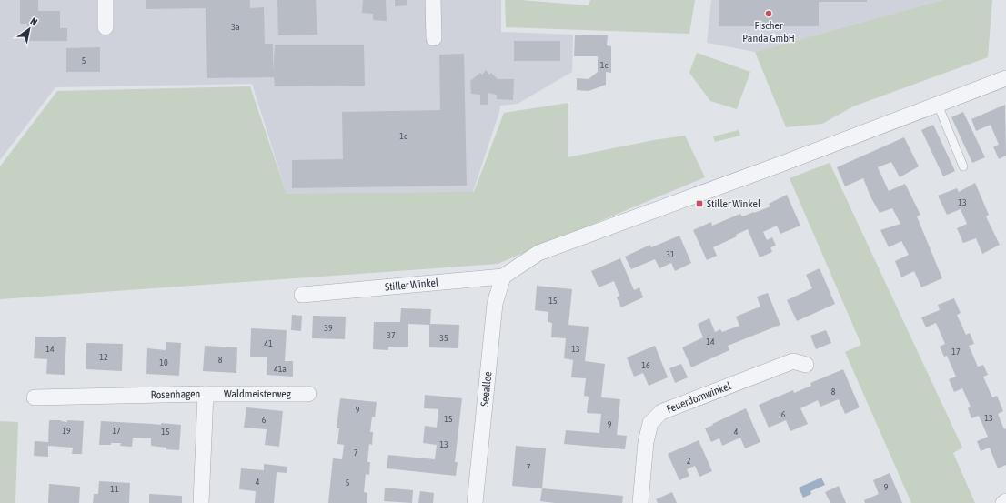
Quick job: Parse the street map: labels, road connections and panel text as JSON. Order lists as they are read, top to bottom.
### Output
{
  "streets": {
    "street": [
      "Stiller Winkel",
      "Seeallee",
      "Rosenhagen",
      "Waldmeisterweg",
      "Feuerdornwinkel"
    ]
  },
  "crossings": [
    ["Stiller Winkel", "Seeallee"],
    ["Rosenhagen", "Waldmeisterweg"]
  ],
  "places": {
    "other": ["Fischer Panda GmbH"],
    "transit": ["Stiller Winkel"]
  },
  "house_numbers": [
    "3a",
    "5",
    "1c",
    "1d",
    "13",
    "31",
    "15",
    "39",
    "37",
    "35",
    "14",
    "41",
    "14",
    "13",
    "17",
    "12",
    "8",
    "10",
    "16",
    "41a",
    "8",
    "9",
    "6",
    "13",
    "15",
    "6",
    "9",
    "19",
    "17",
    "15",
    "4",
    "13",
    "7",
    "2",
    "7",
    "4",
    "5",
    "9",
    "11"
  ],
  "north": "top right"
}
